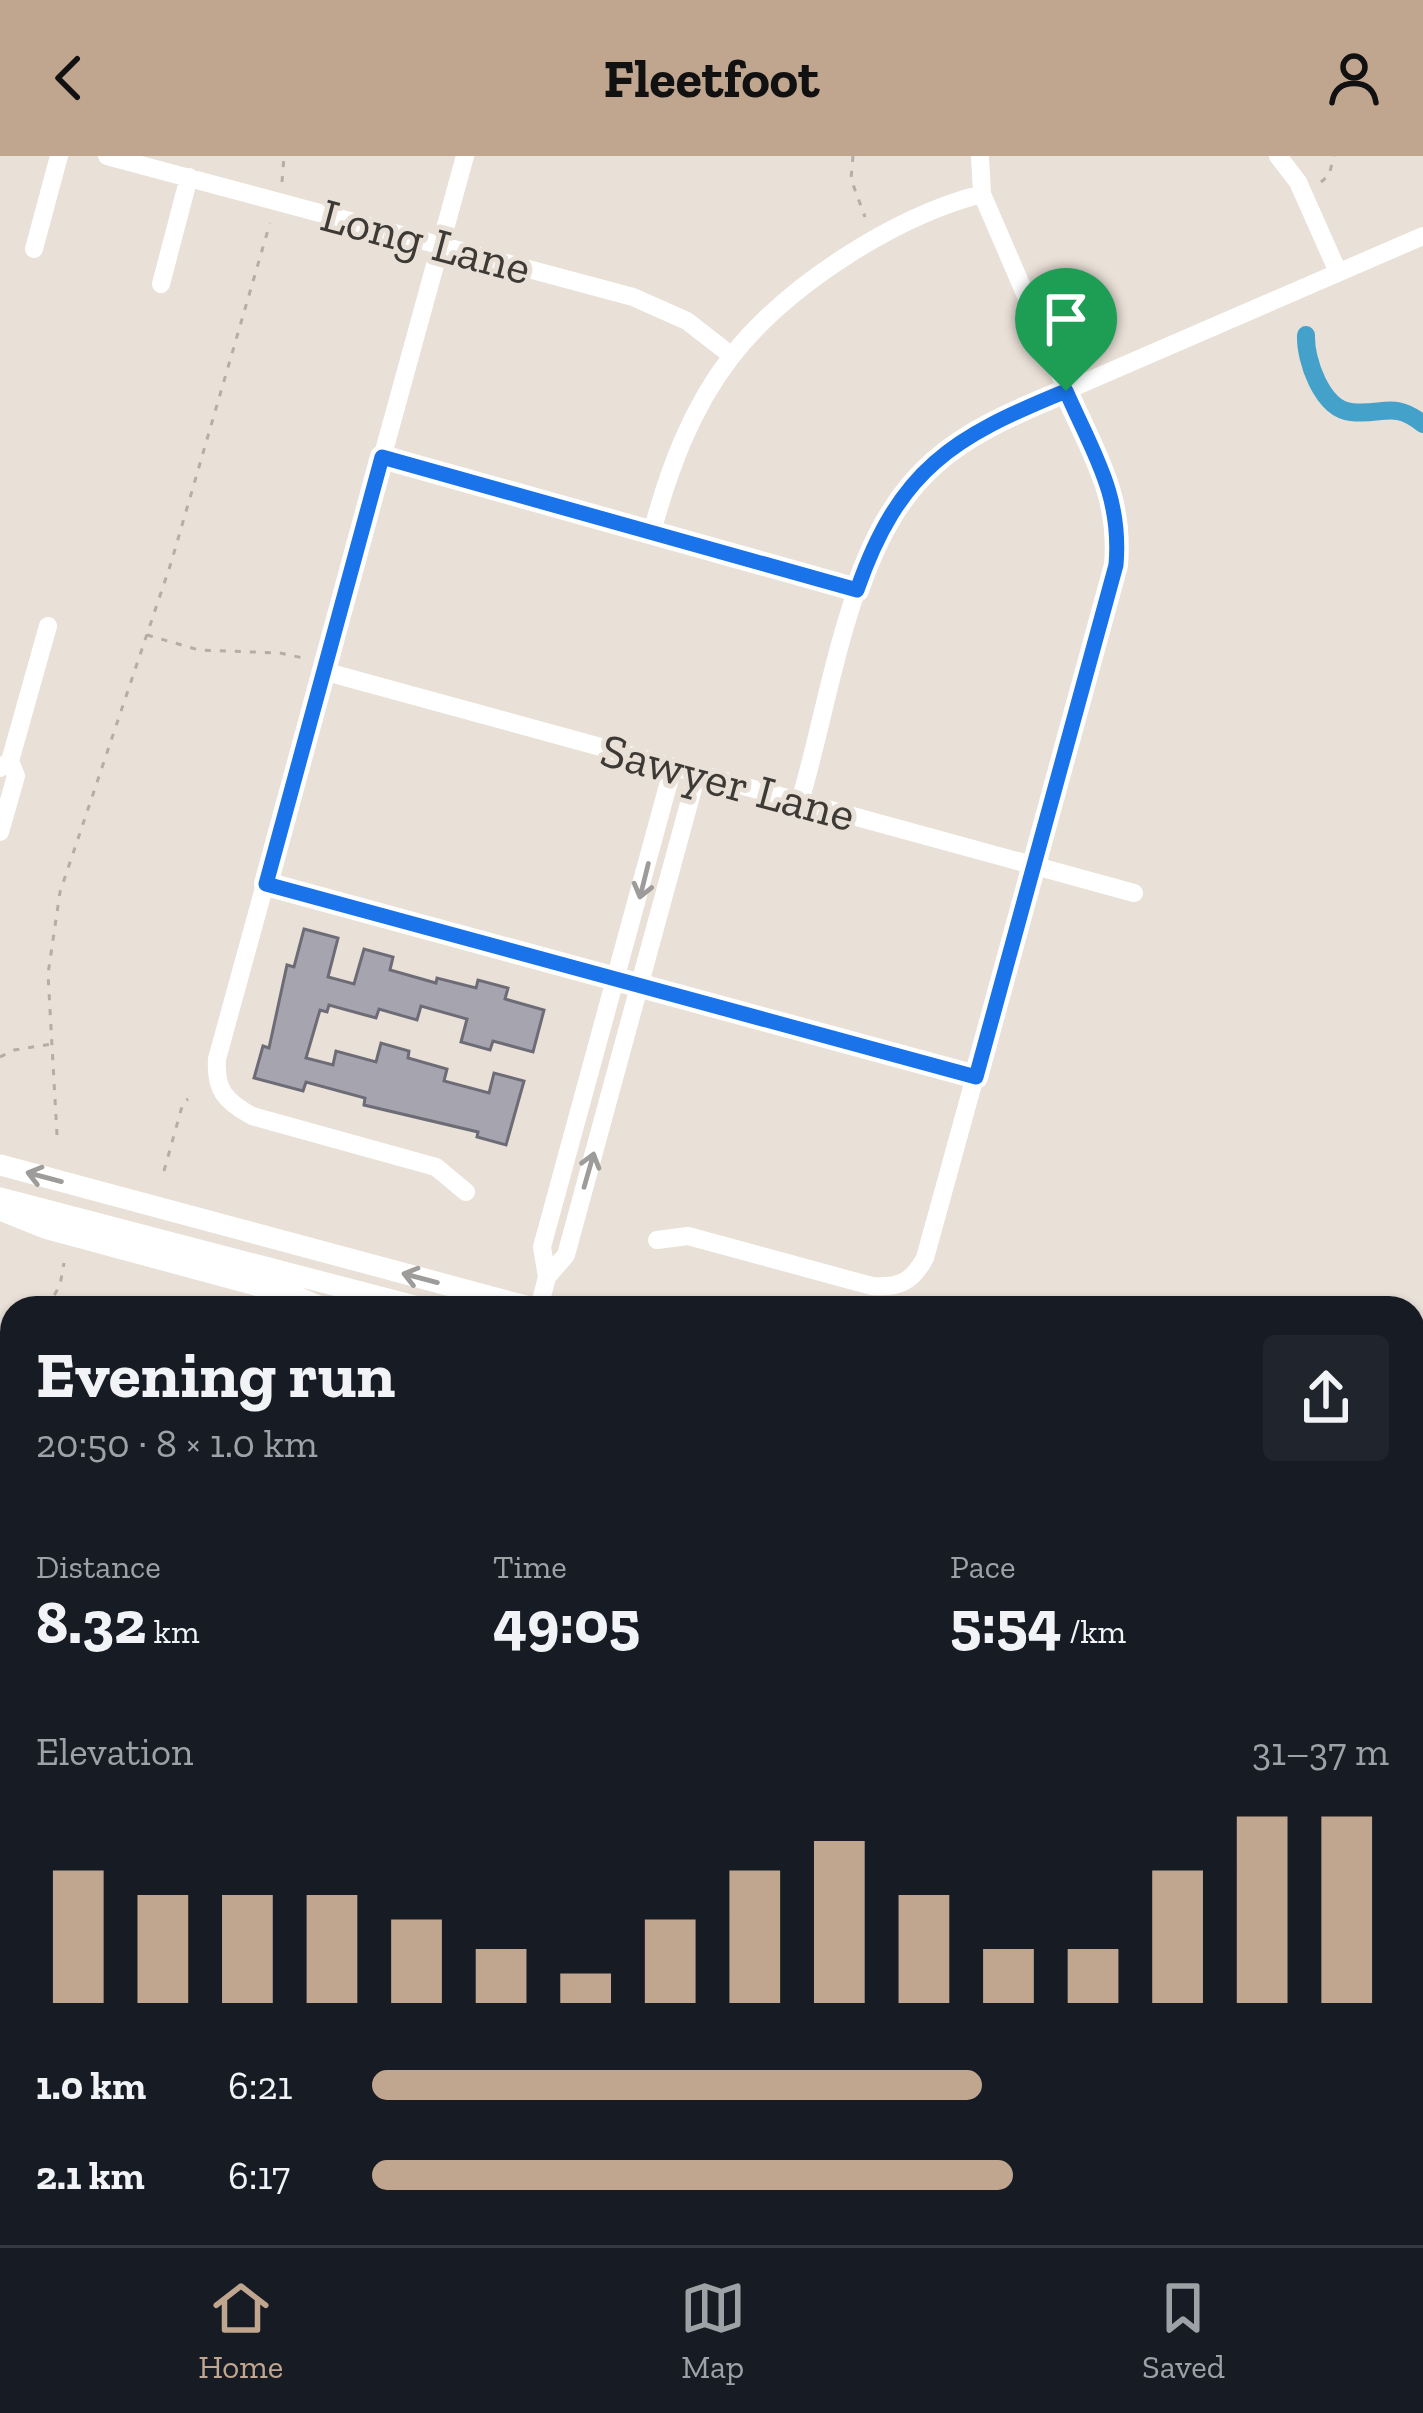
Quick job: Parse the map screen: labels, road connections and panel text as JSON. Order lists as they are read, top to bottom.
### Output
{
  "streets": {
    "street": ["Long Lane", "Sawyer Lane"]
  },
  "page": {
    "header": "Fleetfoot",
    "heading": ["Evening run", "20:50 · 8 × 1.0 km"],
    "stats": [
      ["Distance", "8.32 km"],
      ["Time", "49:05"],
      ["Pace", "5:54 /km"]
    ],
    "chart": ["Elevation", "31–37 m"],
    "list": [
      {
        "name": "1.0 km",
        "note": "6:21"
      },
      {
        "name": "2.1 km",
        "note": "6:17"
      }
    ],
    "tabs": ["Home", "Map", "Saved"]
  }
}
